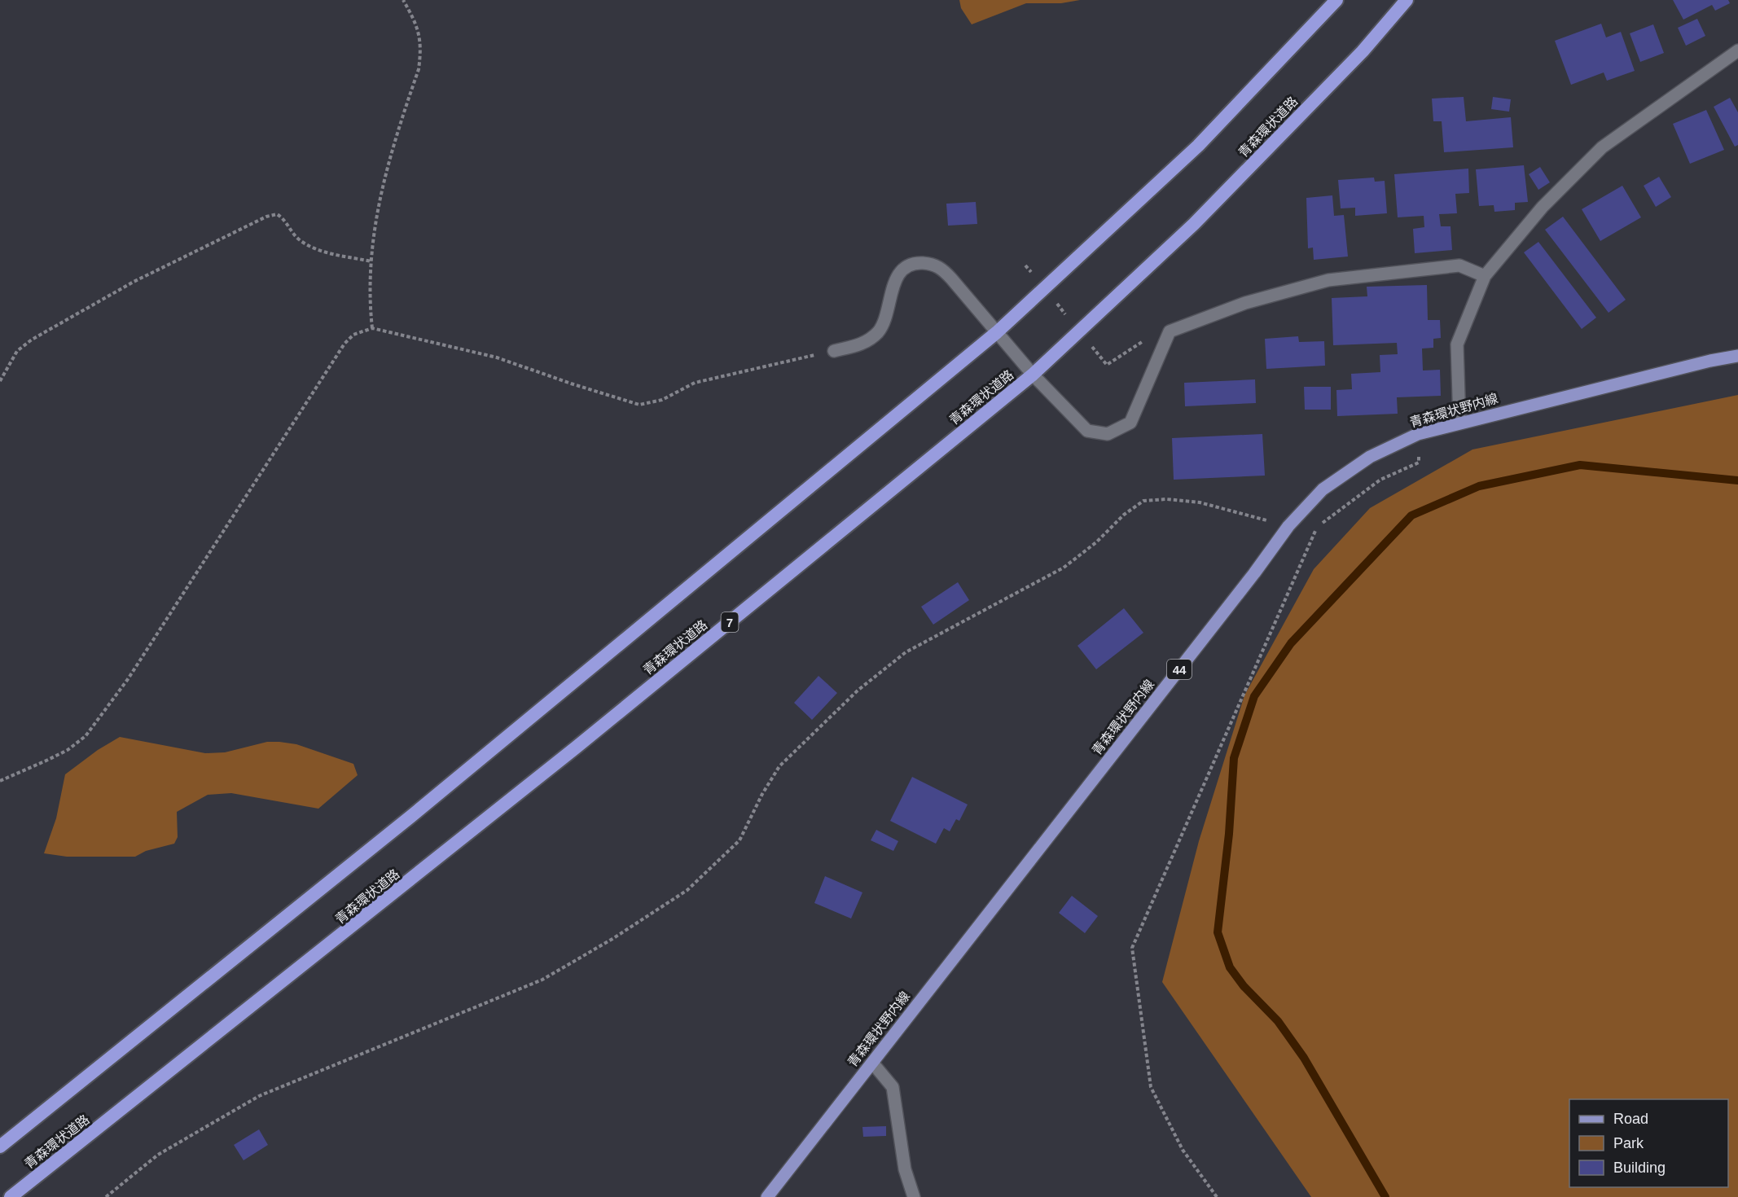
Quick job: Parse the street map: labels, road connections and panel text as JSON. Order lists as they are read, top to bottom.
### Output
{
  "streets": {
    "highway": ["青森環状道路", "7"],
    "main road": ["青森環状野内線", "44"]
  },
  "legend": ["Road", "Park", "Building"]
}
